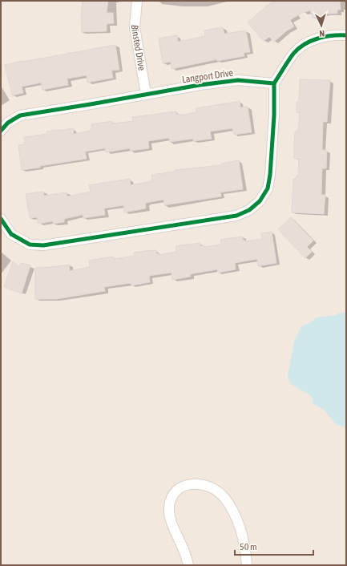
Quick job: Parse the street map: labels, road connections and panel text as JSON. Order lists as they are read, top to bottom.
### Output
{
  "streets": {
    "street": ["Binsted Drive", "Langport Drive"]
  },
  "crossings": [
    ["Binsted Drive", "Langport Drive"]
  ],
  "scale_bar": "50 m",
  "north": "bottom"
}
